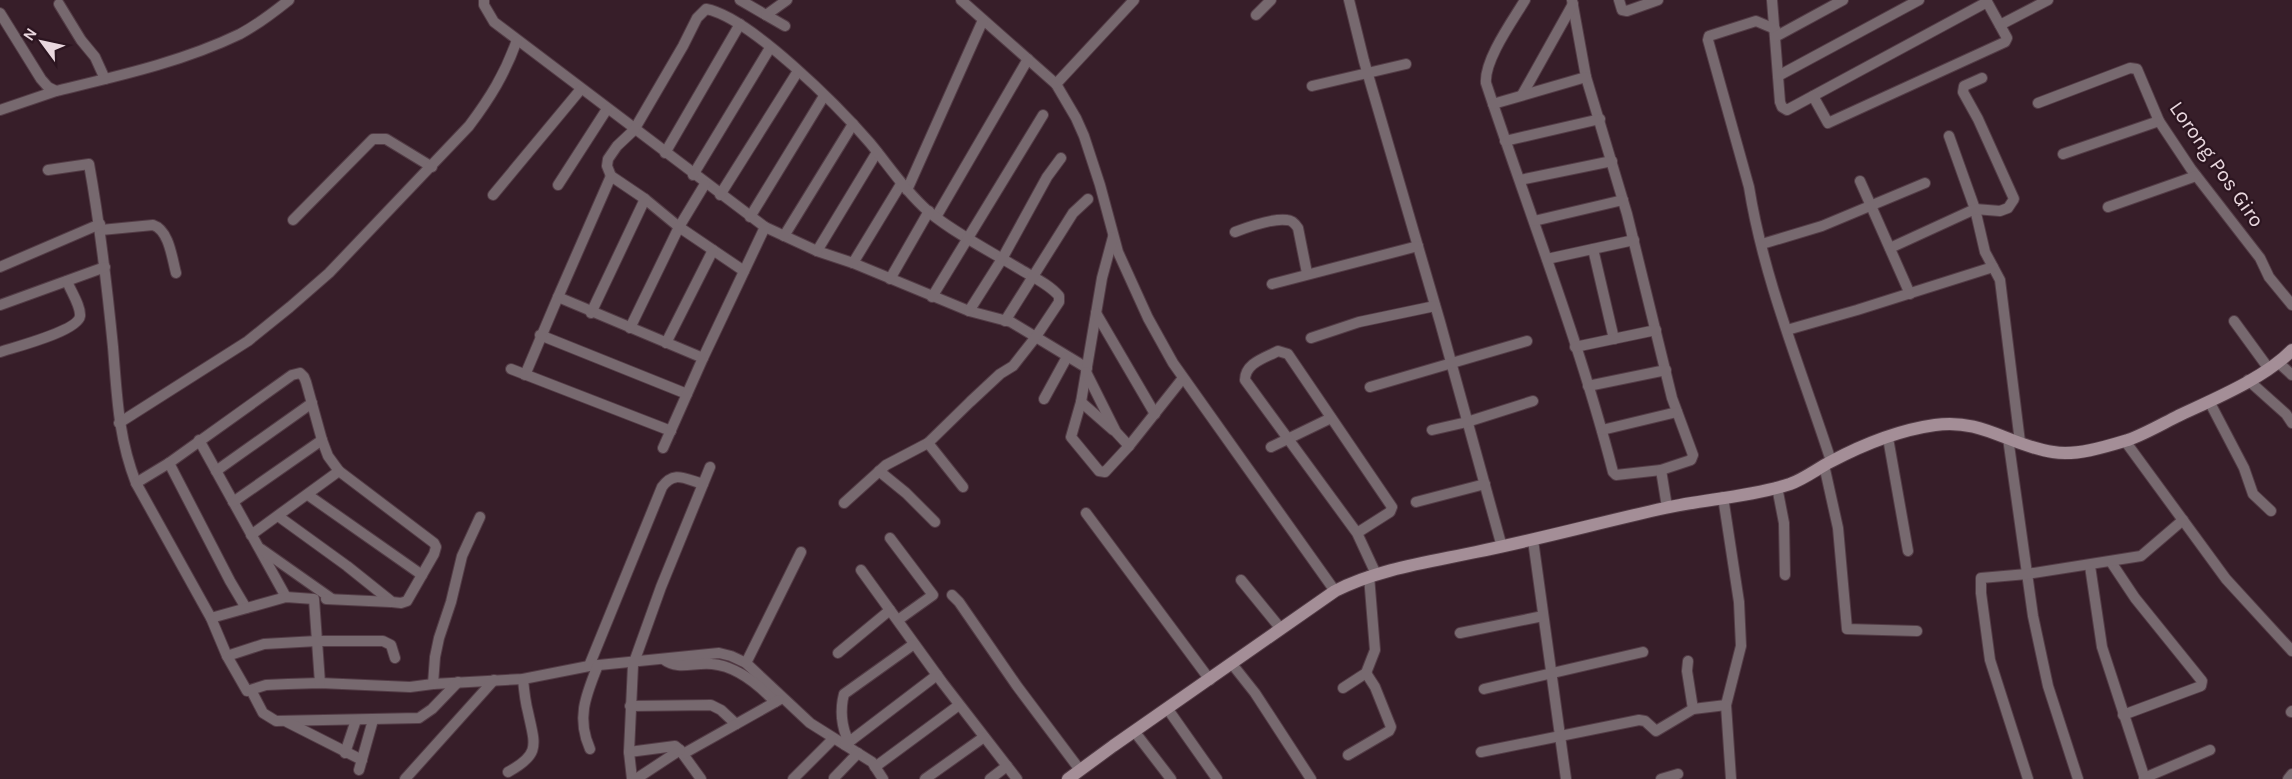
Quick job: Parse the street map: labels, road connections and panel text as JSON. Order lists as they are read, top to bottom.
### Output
{
  "streets": {
    "street": ["Lorong Pos Giro"]
  },
  "north": "top left"
}
